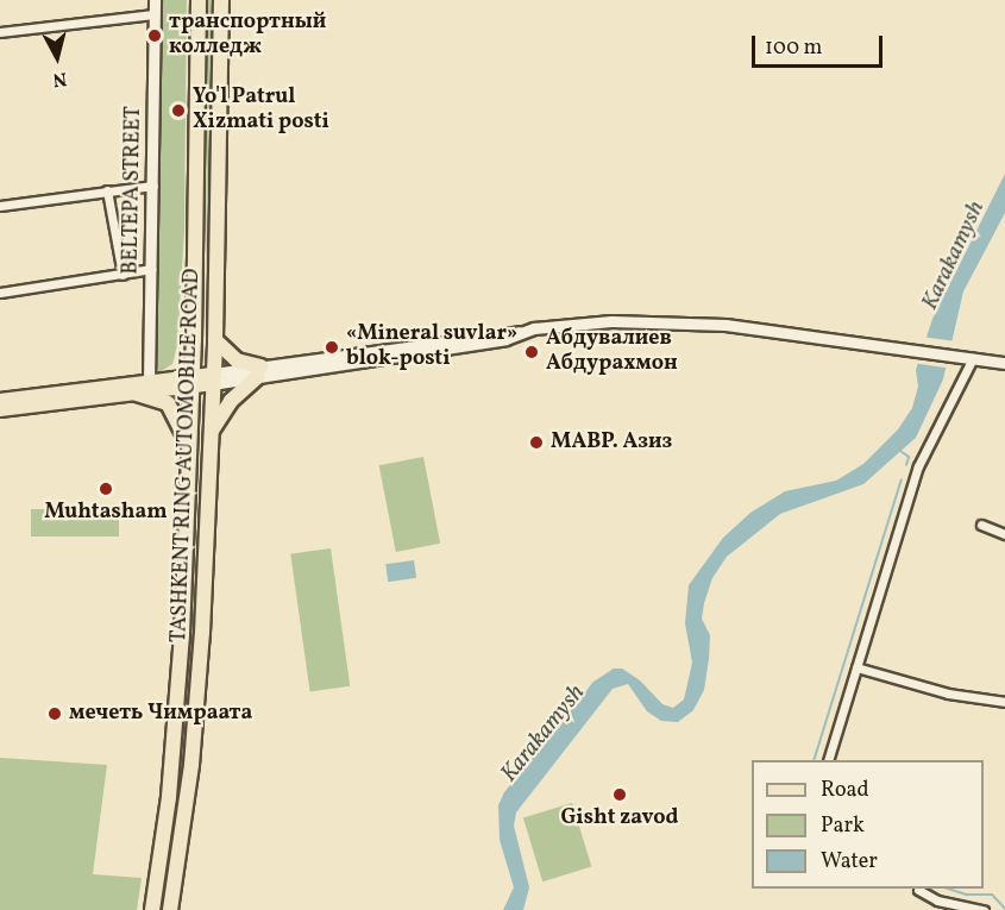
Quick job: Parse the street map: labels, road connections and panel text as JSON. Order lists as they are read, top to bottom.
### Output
{
  "streets": {
    "highway": ["TASHKENT RING AUTOMOBILE ROAD"],
    "main road": ["BELTEPA STREET"]
  },
  "water": ["Karakamysh"],
  "places": [
    "транспортный колледж",
    "Yo'l Patrul Xizmati posti",
    "«Mineral suvlar» blok-posti",
    "Абдувалиев Абдурахмон",
    "МАВР. Азиз",
    "Muhtasham",
    "мечеть Чимраата",
    "Gisht zavod"
  ],
  "legend": ["Road", "Park", "Water"],
  "scale_bar": "100 m",
  "north": "bottom"
}
